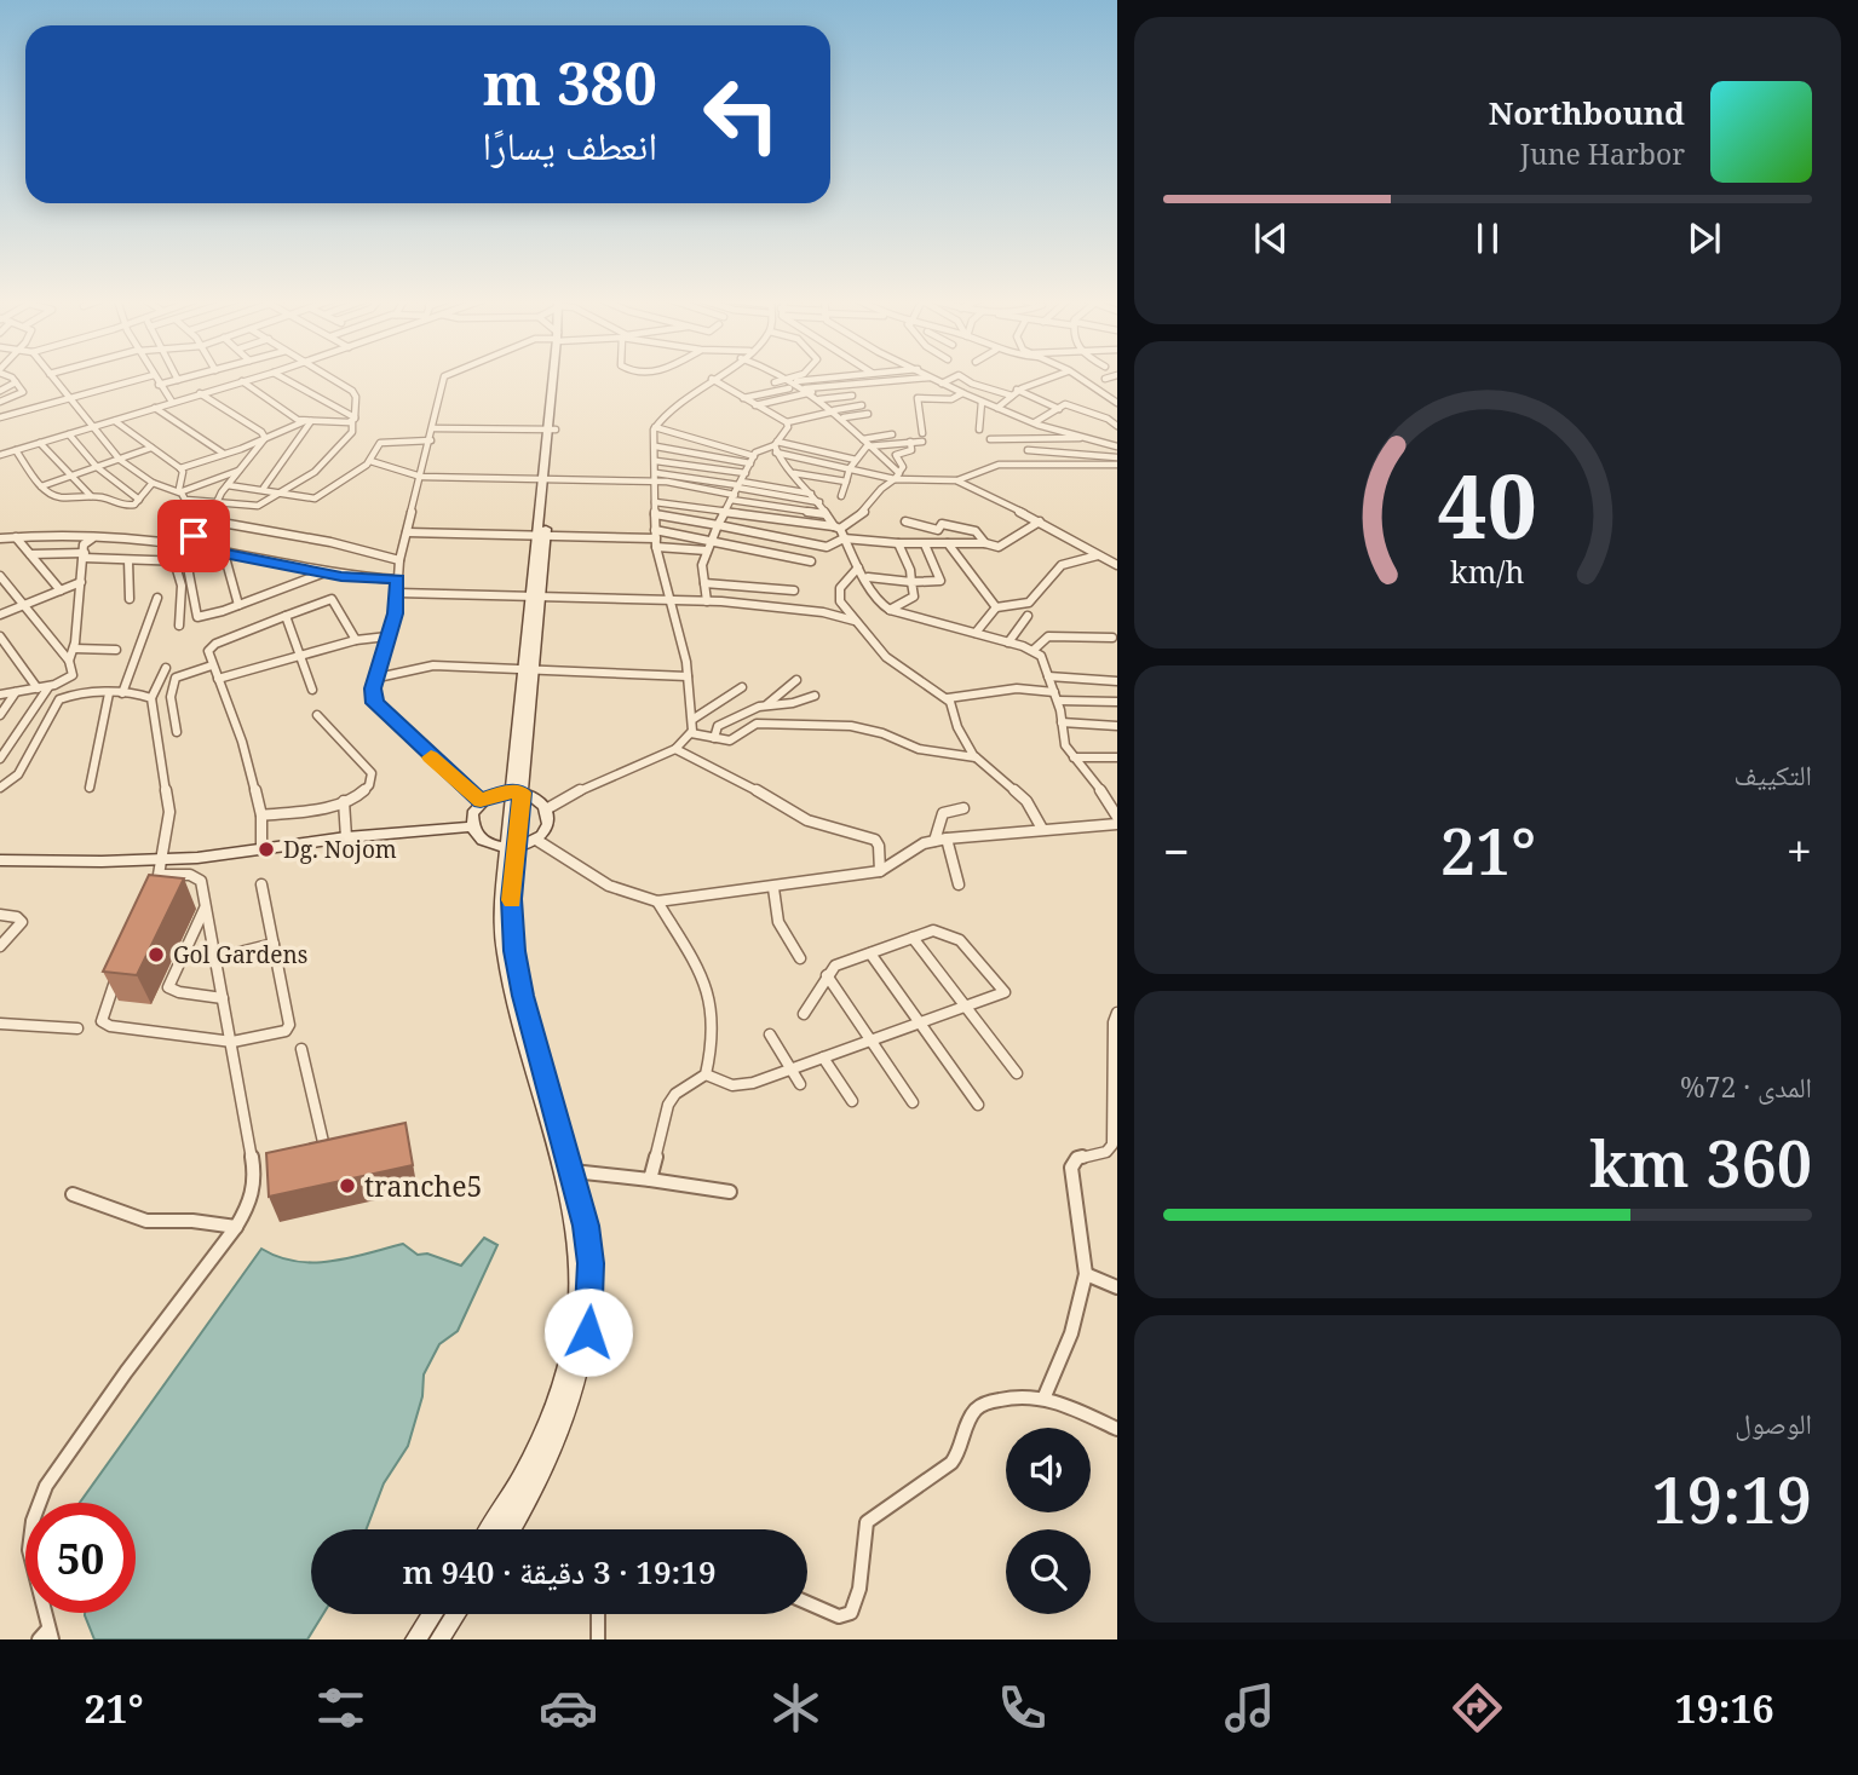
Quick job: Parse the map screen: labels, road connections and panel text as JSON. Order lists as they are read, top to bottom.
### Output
{
  "places": ["Dg. Nojom", "Gol Gardens", "tranche5"],
  "page": {
    "turn": ["380 m", "انعطف يسارًا"],
    "song": ["Northbound", "June Harbor"],
    "tile": [
      "التكييف",
      ["المدى · 72%", "360 km"],
      ["الوصول", "19:19"]
    ],
    "heat": ["−", "21°", "+"],
    "limit": "50",
    "trip": "19:19 · 3 دقيقة · 940 m",
    "tabs": ["19:16", "21°"],
    "gauge": ["40", "km/h"]
  }
}
